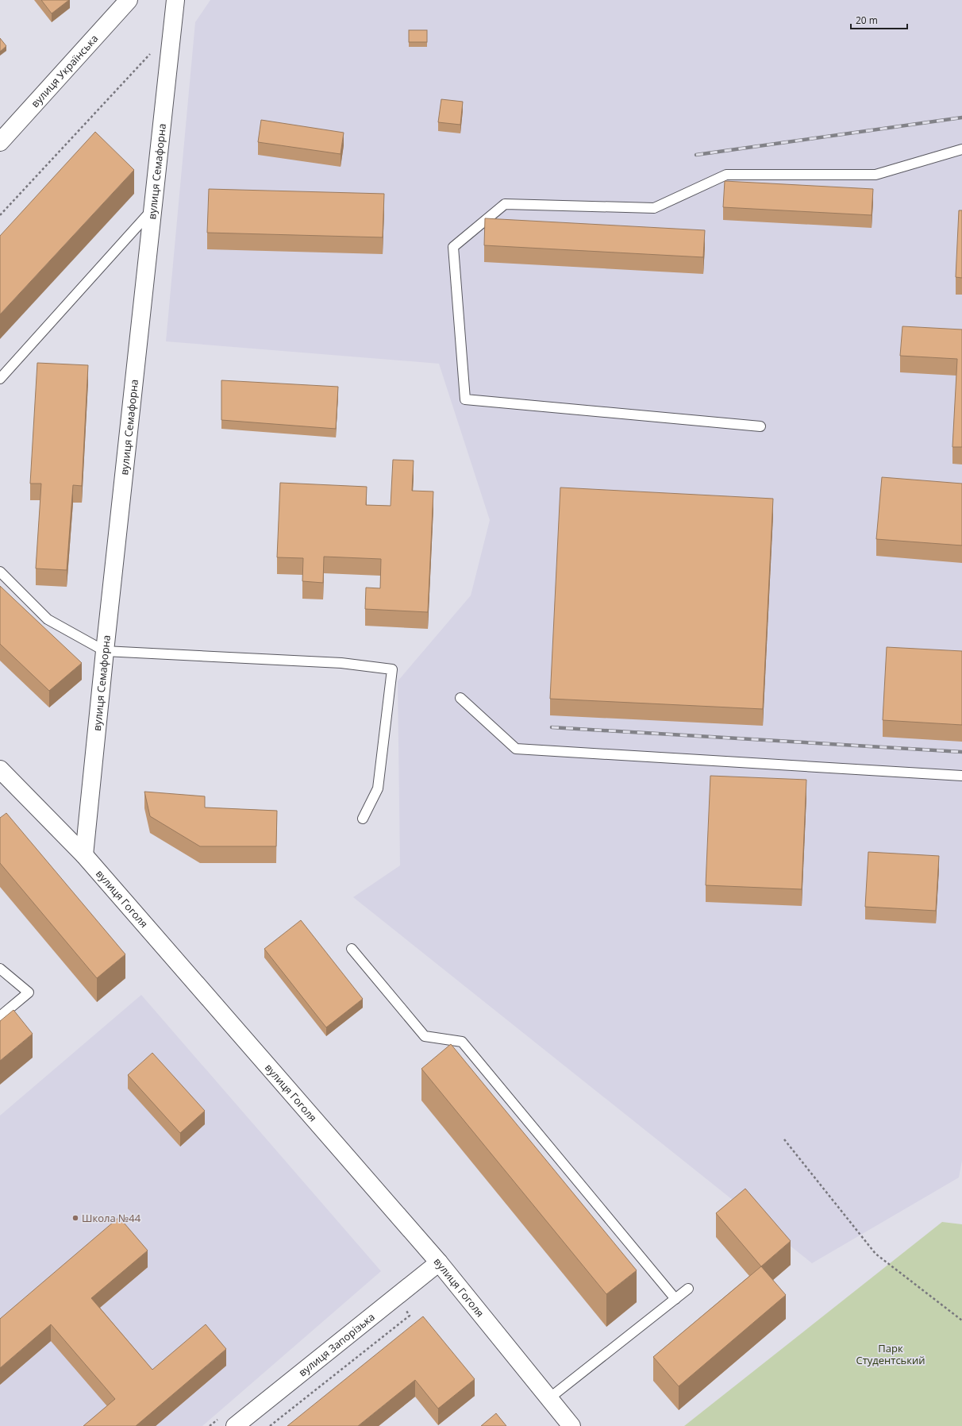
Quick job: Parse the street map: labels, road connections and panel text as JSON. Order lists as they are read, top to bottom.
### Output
{
  "streets": {
    "street": [
      "вулиця Українська",
      "вулиця Семафорна",
      "вулиця Гоголя",
      "вулиця Запорізька"
    ]
  },
  "crossings": [
    ["вулиця Семафорна", "вулиця Гоголя"],
    ["вулиця Гоголя", "вулиця Запорізька"]
  ],
  "parks": ["Парк Студентський"],
  "places": ["Школа №44"],
  "scale_bar": "20 m"
}
